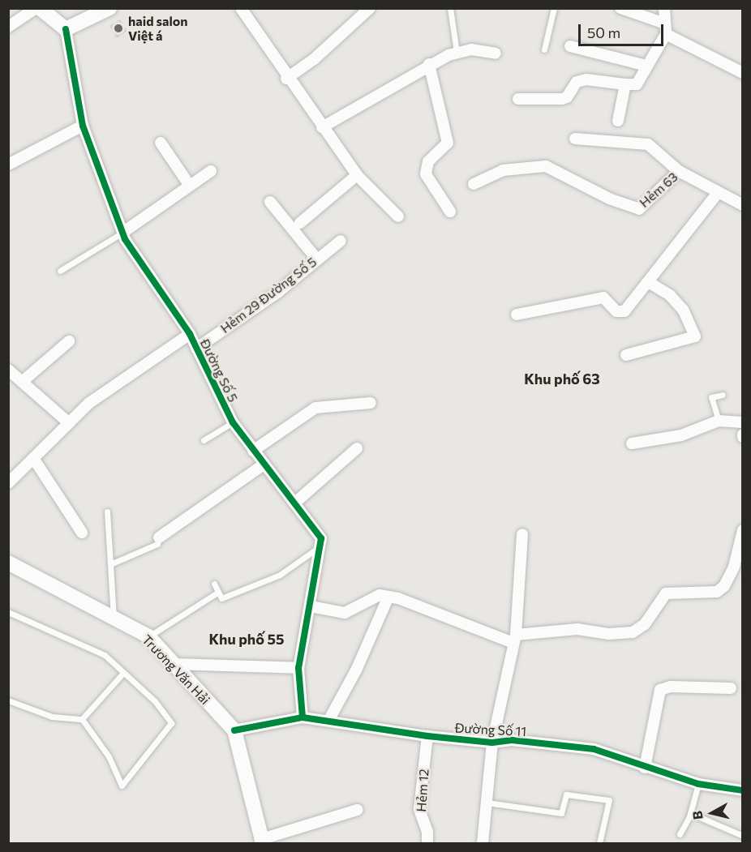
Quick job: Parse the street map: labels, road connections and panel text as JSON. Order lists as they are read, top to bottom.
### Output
{
  "streets": {
    "street": [
      "Hẻm 63",
      "Hẻm 29 Đường Số 5",
      "Đường Số 5",
      "Trương Văn Hải",
      "Đường Số 11",
      "Hẻm 12"
    ]
  },
  "crossings": [
    ["Hẻm 29 Đường Số 5", "Đường Số 5"],
    ["Trương Văn Hải", "Đường Số 11"],
    ["Đường Số 11", "Hẻm 12"]
  ],
  "districts": ["Khu phố 63", "Khu phố 55"],
  "places": ["haid salon Việt á"],
  "scale_bar": "50 m",
  "north": "left"
}
